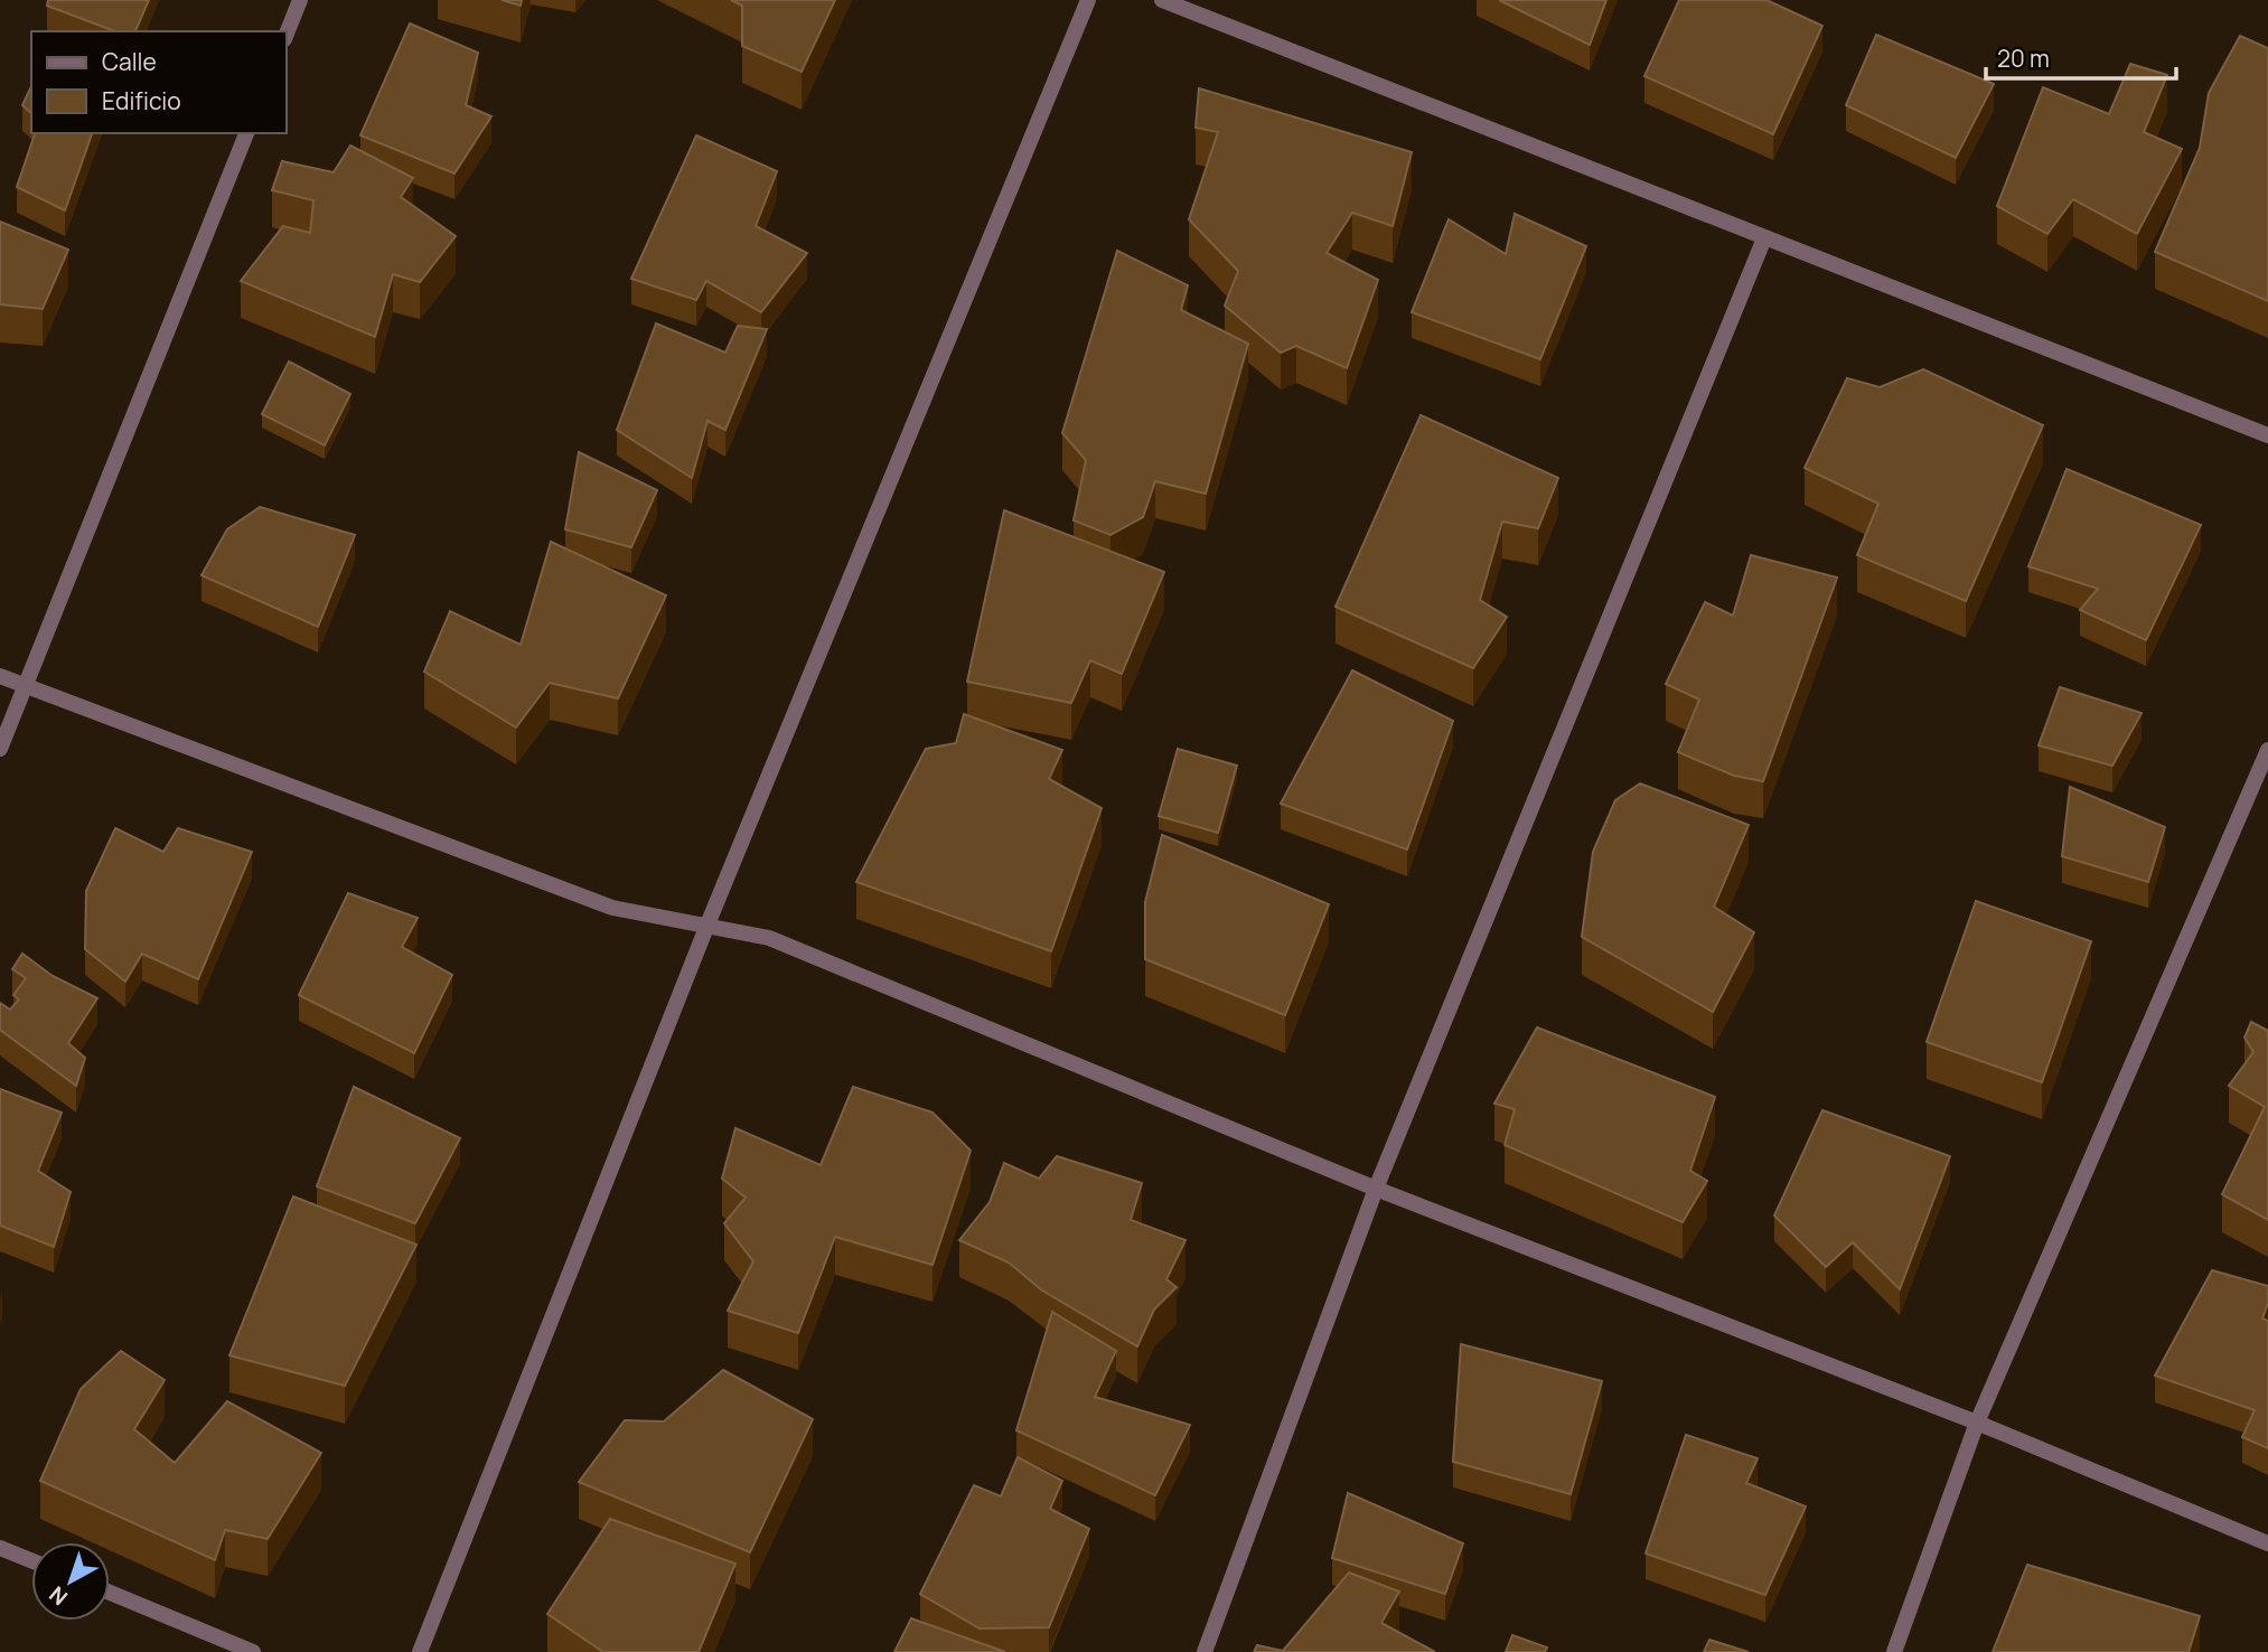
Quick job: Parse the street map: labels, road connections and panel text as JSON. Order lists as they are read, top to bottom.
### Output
{
  "legend": ["Calle", "Edificio"],
  "scale_bar": "20 m",
  "north": "bottom left"
}
